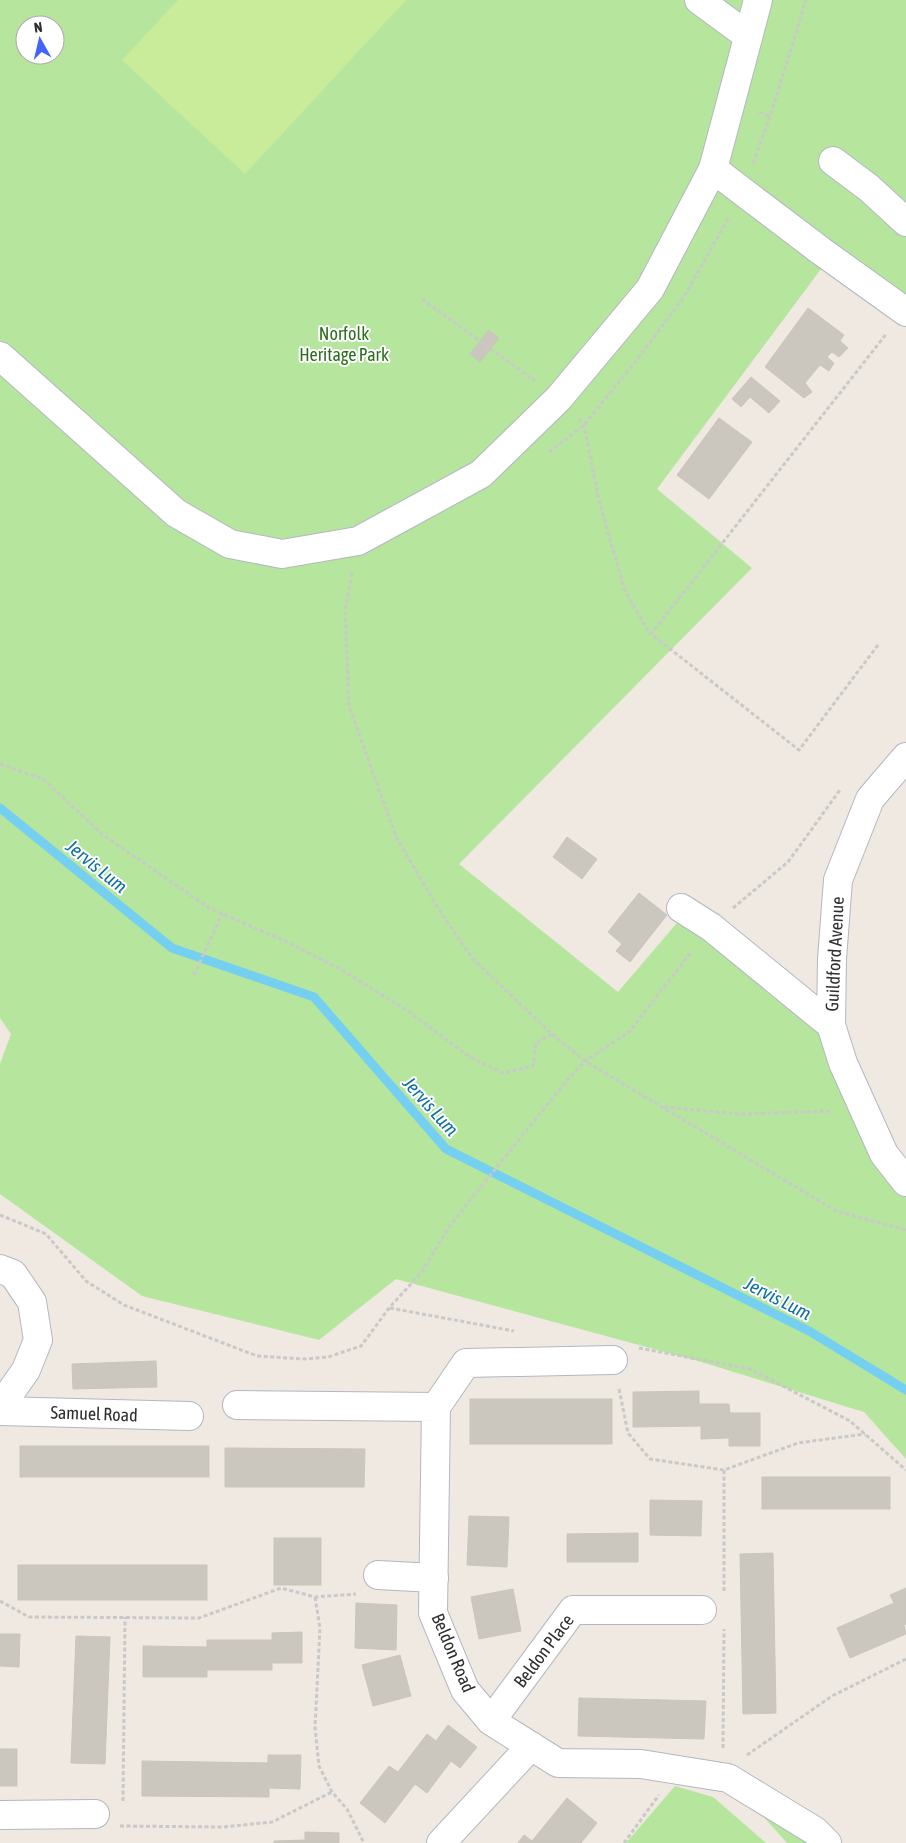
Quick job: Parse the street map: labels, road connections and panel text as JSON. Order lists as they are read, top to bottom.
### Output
{
  "streets": {
    "street": [
      "Guildford Avenue",
      "Samuel Road",
      "Beldon Place",
      "Beldon Road"
    ]
  },
  "crossings": [
    ["Beldon Place", "Beldon Road"]
  ],
  "water": ["Jervis Lum"],
  "parks": ["Norfolk Heritage Park"],
  "north": "top"
}
